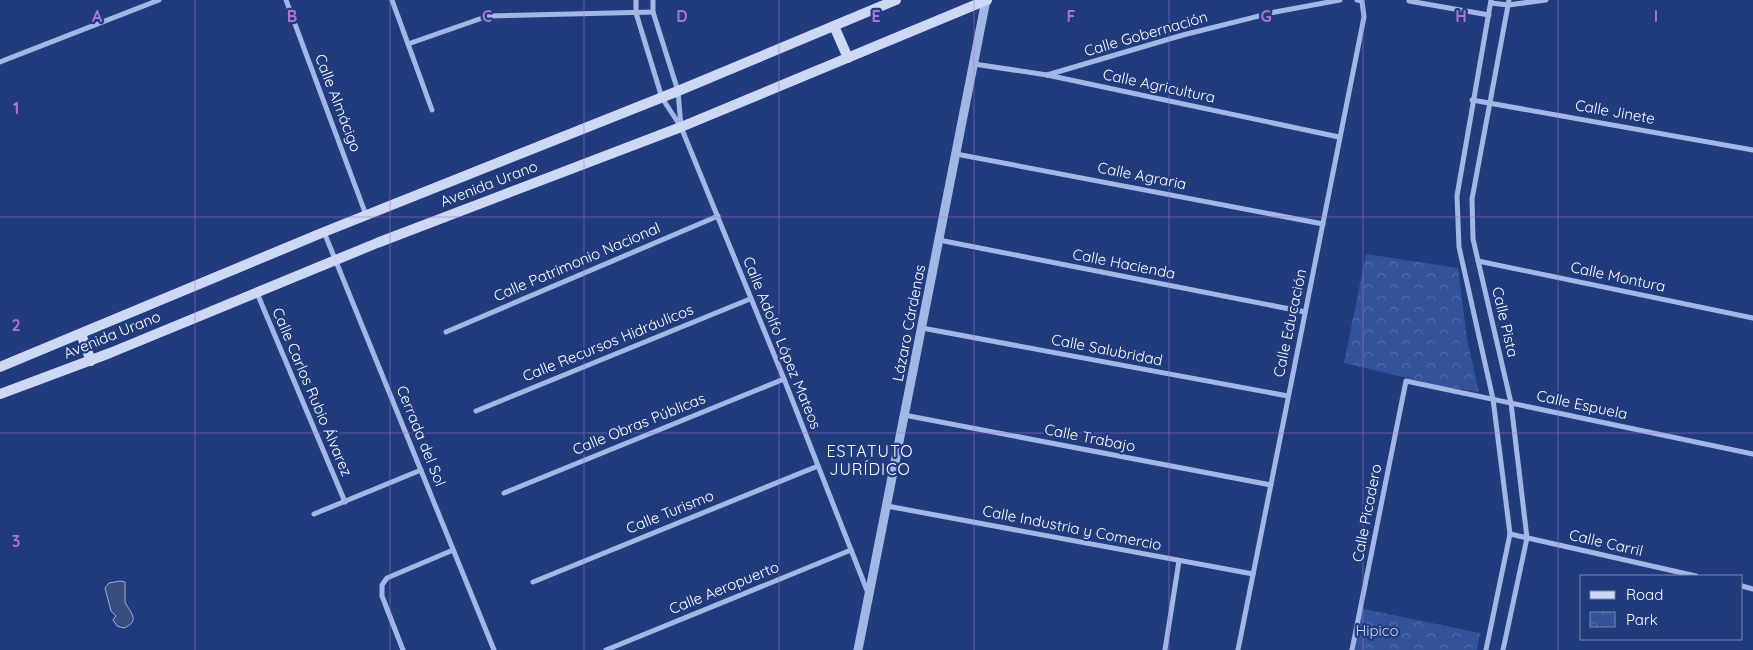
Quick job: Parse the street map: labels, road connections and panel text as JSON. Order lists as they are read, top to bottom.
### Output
{
  "streets": {
    "main road": ["Avenida Urano"],
    "street": [
      "Calle Gobernación",
      "Calle Agricultura",
      "Calle Almácigo",
      "Calle Jinete",
      "Calle Agraria",
      "Calle Patrimonio Nacional",
      "Calle Hacienda",
      "Calle Montura",
      "Calle Pista",
      "Lázaro Cárdenas",
      "Calle Educación",
      "Calle Recursos Hidráulicos",
      "Calle Adolfo López Mateos",
      "Calle Salubridad",
      "Calle Carlos Rubio Álvarez",
      "Calle Espuela",
      "Calle Obras Públicas",
      "Cerrada del Sol",
      "Calle Trabajo",
      "Calle Turismo",
      "Calle Picadero",
      "Calle Industria y Comercio",
      "Calle Carril",
      "Calle Aeropuerto"
    ]
  },
  "crossings": [
    ["Calle Gobernación", "Calle Agricultura"],
    ["Calle Agricultura", "Lázaro Cárdenas"],
    ["Calle Agricultura", "Calle Educación"],
    ["Calle Almácigo", "Avenida Urano"],
    ["Calle Jinete", "Calle Pista"],
    ["Calle Agraria", "Lázaro Cárdenas"],
    ["Calle Agraria", "Calle Educación"],
    ["Avenida Urano", "Lázaro Cárdenas"],
    ["Avenida Urano", "Calle Adolfo López Mateos"],
    ["Avenida Urano", "Calle Carlos Rubio Álvarez"],
    ["Avenida Urano", "Cerrada del Sol"],
    ["Calle Patrimonio Nacional", "Calle Adolfo López Mateos"],
    ["Calle Hacienda", "Lázaro Cárdenas"],
    ["Calle Hacienda", "Calle Educación"],
    ["Calle Montura", "Calle Pista"],
    ["Calle Pista", "Calle Espuela"],
    ["Calle Pista", "Calle Carril"],
    ["Lázaro Cárdenas", "Calle Adolfo López Mateos"],
    ["Lázaro Cárdenas", "Calle Salubridad"],
    ["Lázaro Cárdenas", "Calle Trabajo"],
    ["Lázaro Cárdenas", "Calle Industria y Comercio"],
    ["Calle Educación", "Calle Salubridad"],
    ["Calle Educación", "Calle Trabajo"],
    ["Calle Educación", "Calle Industria y Comercio"],
    ["Calle Recursos Hidráulicos", "Calle Adolfo López Mateos"],
    ["Calle Adolfo López Mateos", "Calle Obras Públicas"],
    ["Calle Adolfo López Mateos", "Calle Turismo"],
    ["Calle Adolfo López Mateos", "Calle Aeropuerto"],
    ["Calle Espuela", "Calle Picadero"]
  ],
  "districts": ["ESTATUTO JURÍDICO"],
  "parks": ["Hipico"],
  "legend": ["Road", "Park"],
  "grid": {
    "columns": [
      "A",
      "B",
      "C",
      "D",
      "E",
      "F",
      "G",
      "H",
      "I"
    ],
    "rows": ["1", "2", "3"]
  }
}
